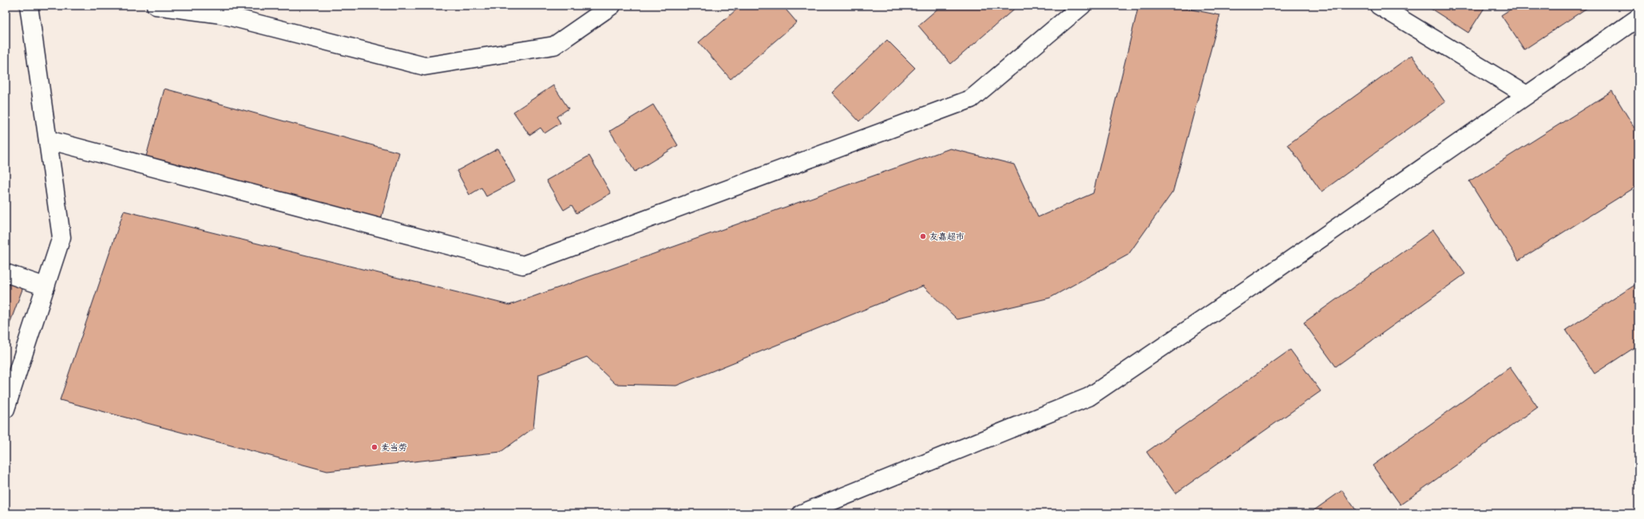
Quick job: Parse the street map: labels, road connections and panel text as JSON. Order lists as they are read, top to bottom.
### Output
{
  "places": ["友嘉超市", "麦当劳"]
}
